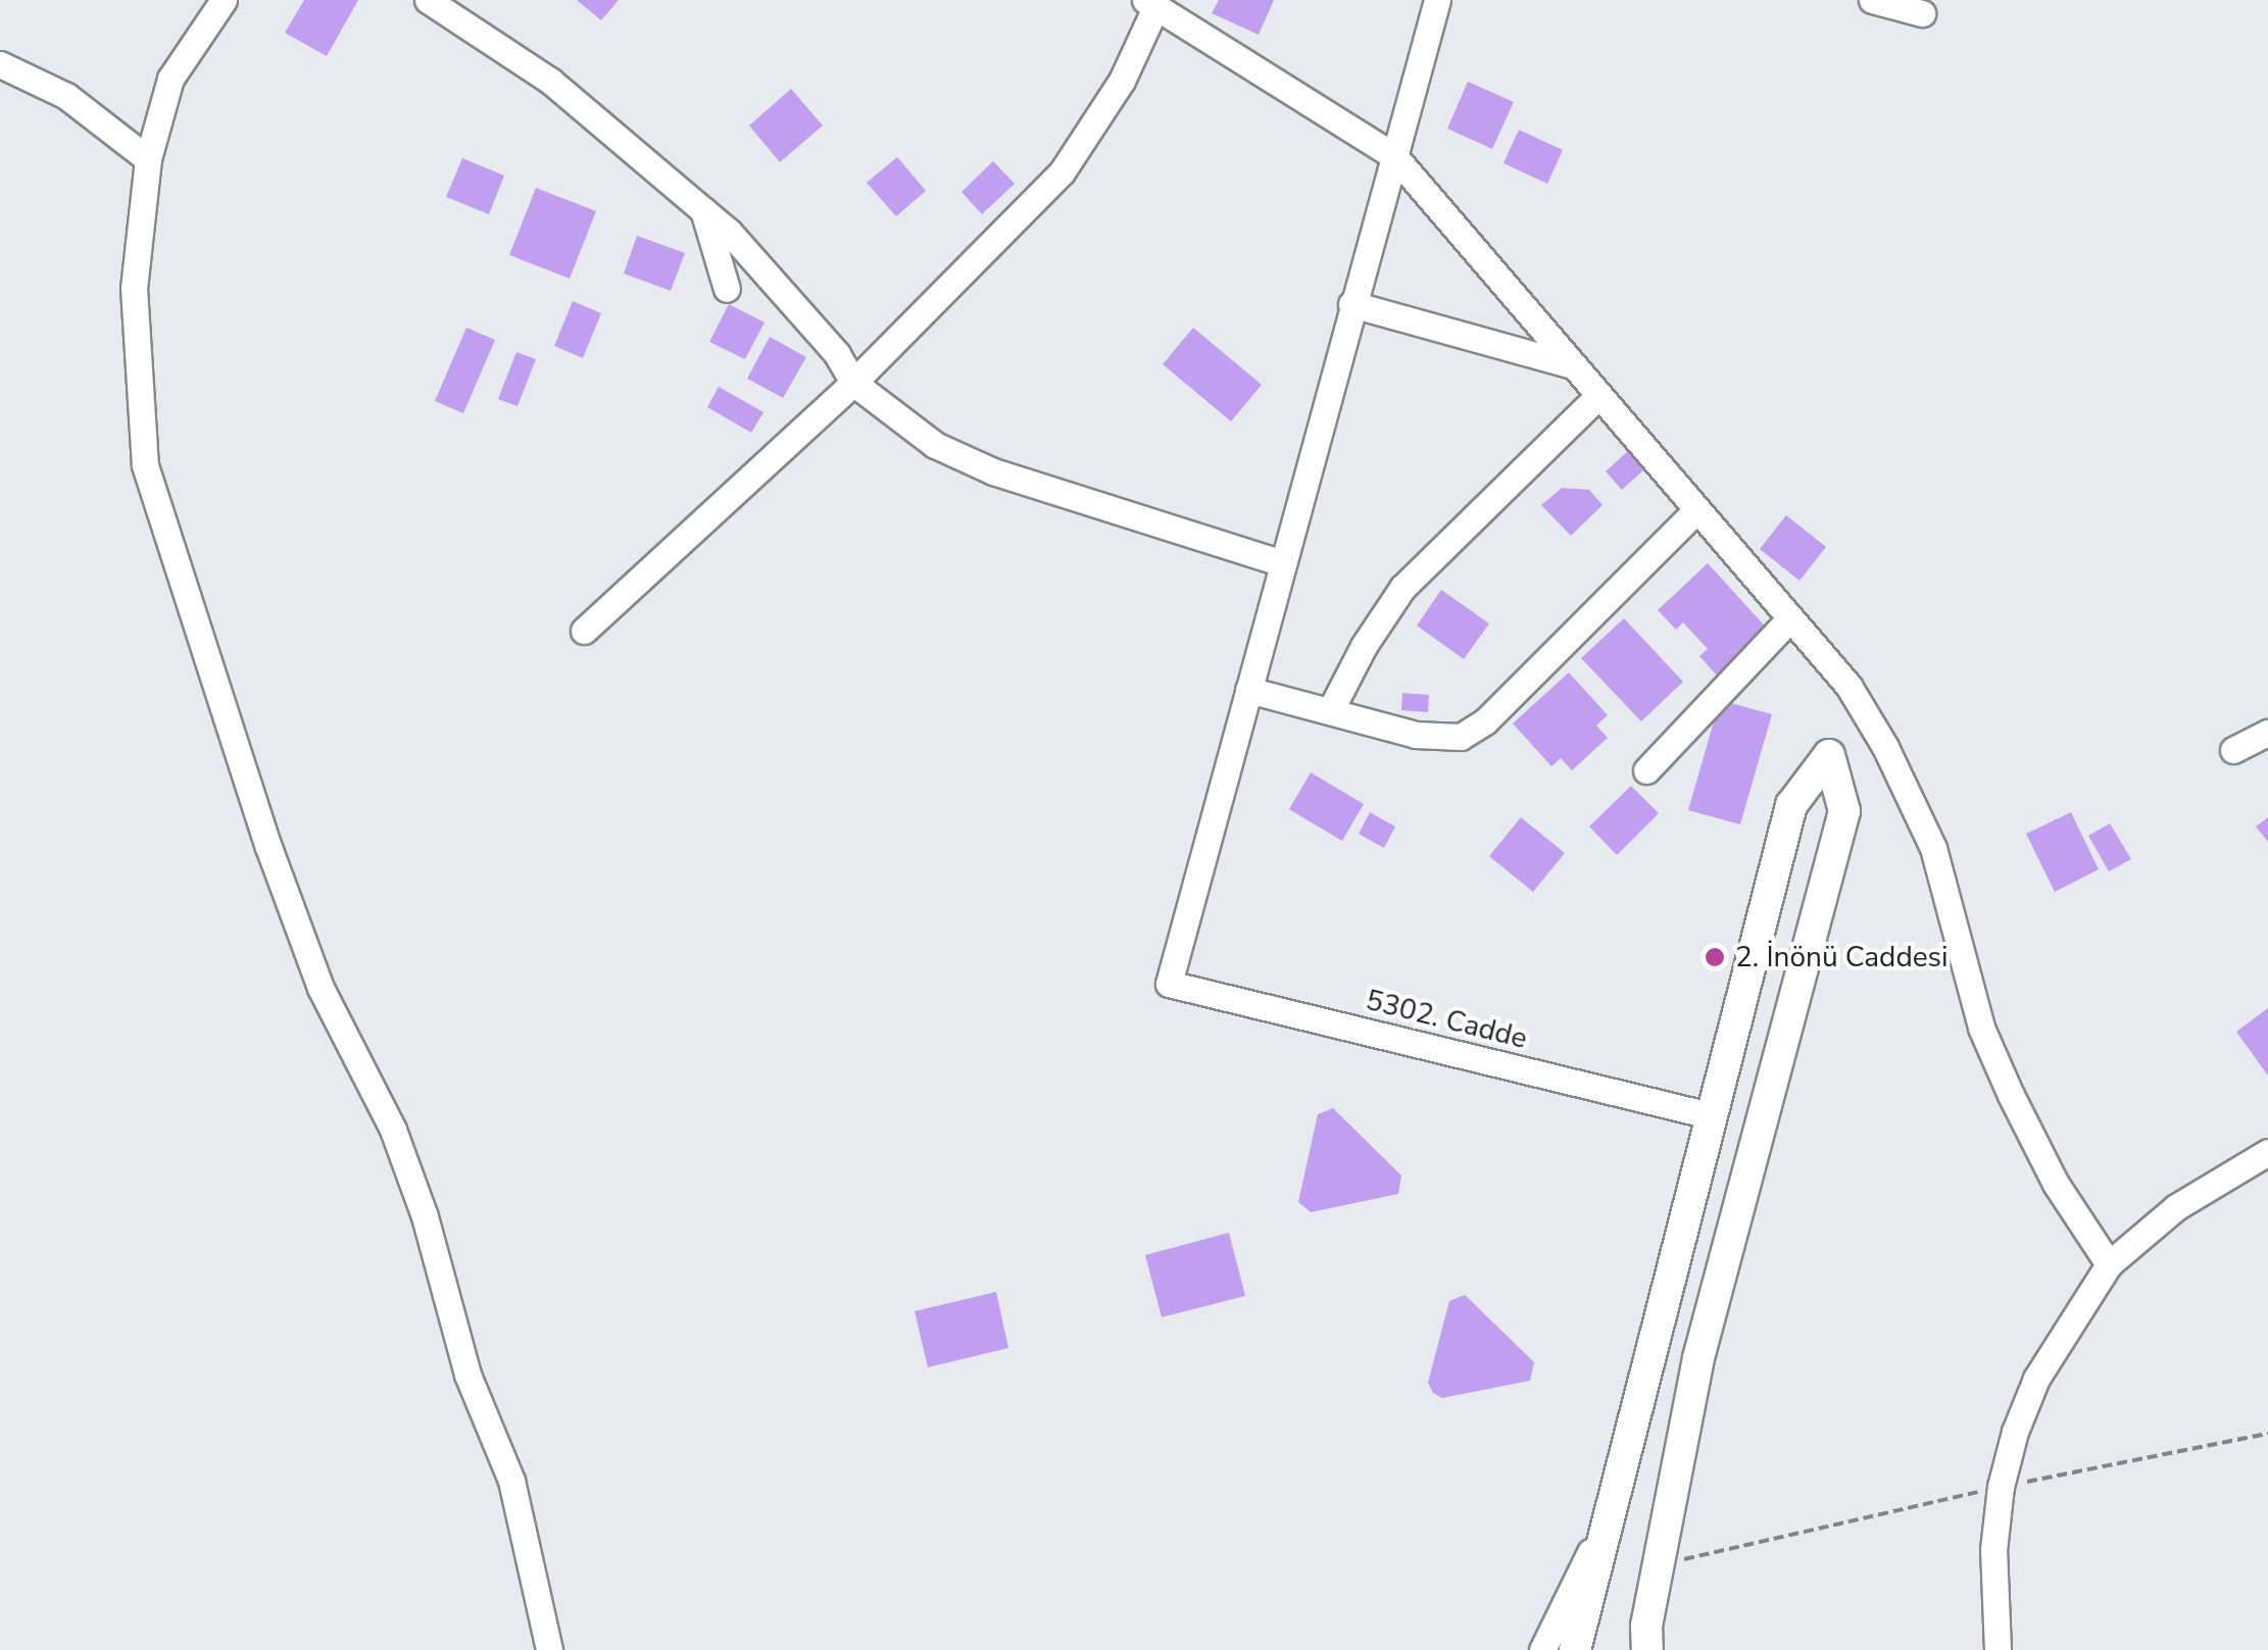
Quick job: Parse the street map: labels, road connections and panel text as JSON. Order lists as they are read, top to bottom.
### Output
{
  "streets": {
    "street": ["5302. Cadde"]
  },
  "places": ["2. İnönü Caddesi"]
}
